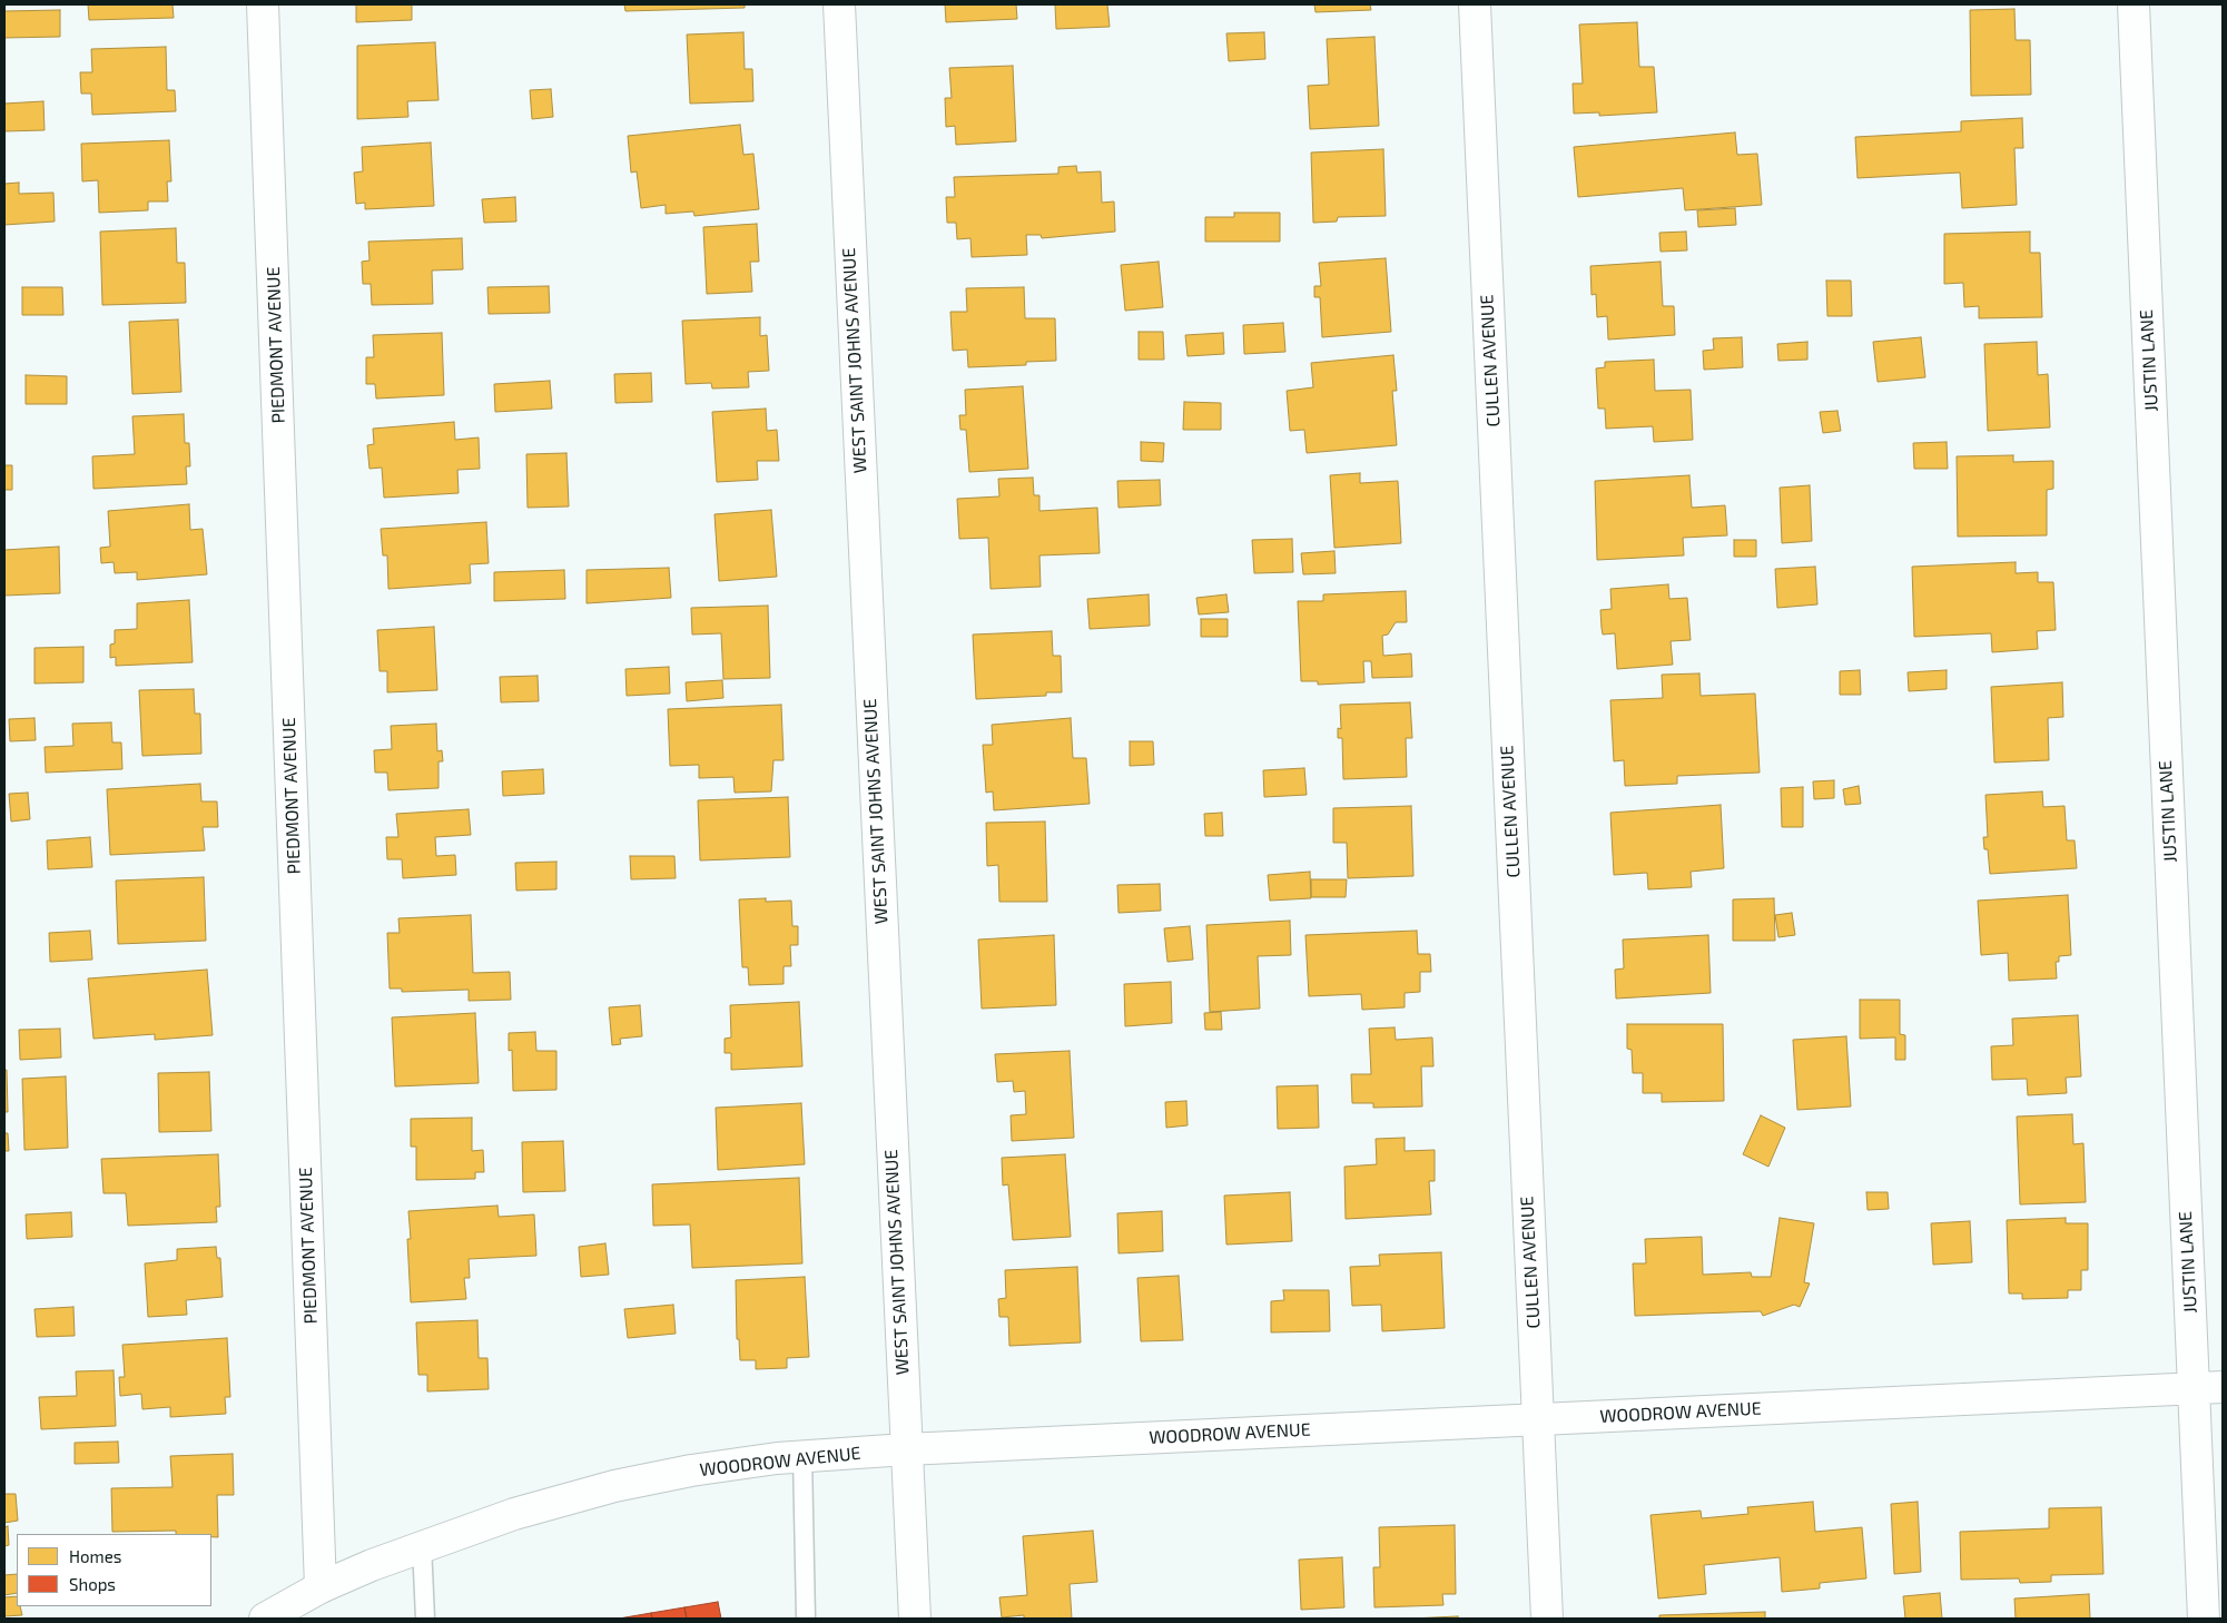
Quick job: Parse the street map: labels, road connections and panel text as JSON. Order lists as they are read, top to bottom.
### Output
{
  "streets": {
    "street": [
      "PIEDMONT AVENUE",
      "WEST SAINT JOHNS AVENUE",
      "CULLEN AVENUE",
      "JUSTIN LANE",
      "WOODROW AVENUE"
    ]
  },
  "crossings": [
    ["PIEDMONT AVENUE", "WOODROW AVENUE"],
    ["WEST SAINT JOHNS AVENUE", "WOODROW AVENUE"],
    ["CULLEN AVENUE", "WOODROW AVENUE"],
    ["JUSTIN LANE", "WOODROW AVENUE"]
  ],
  "legend": ["Homes", "Shops"]
}
